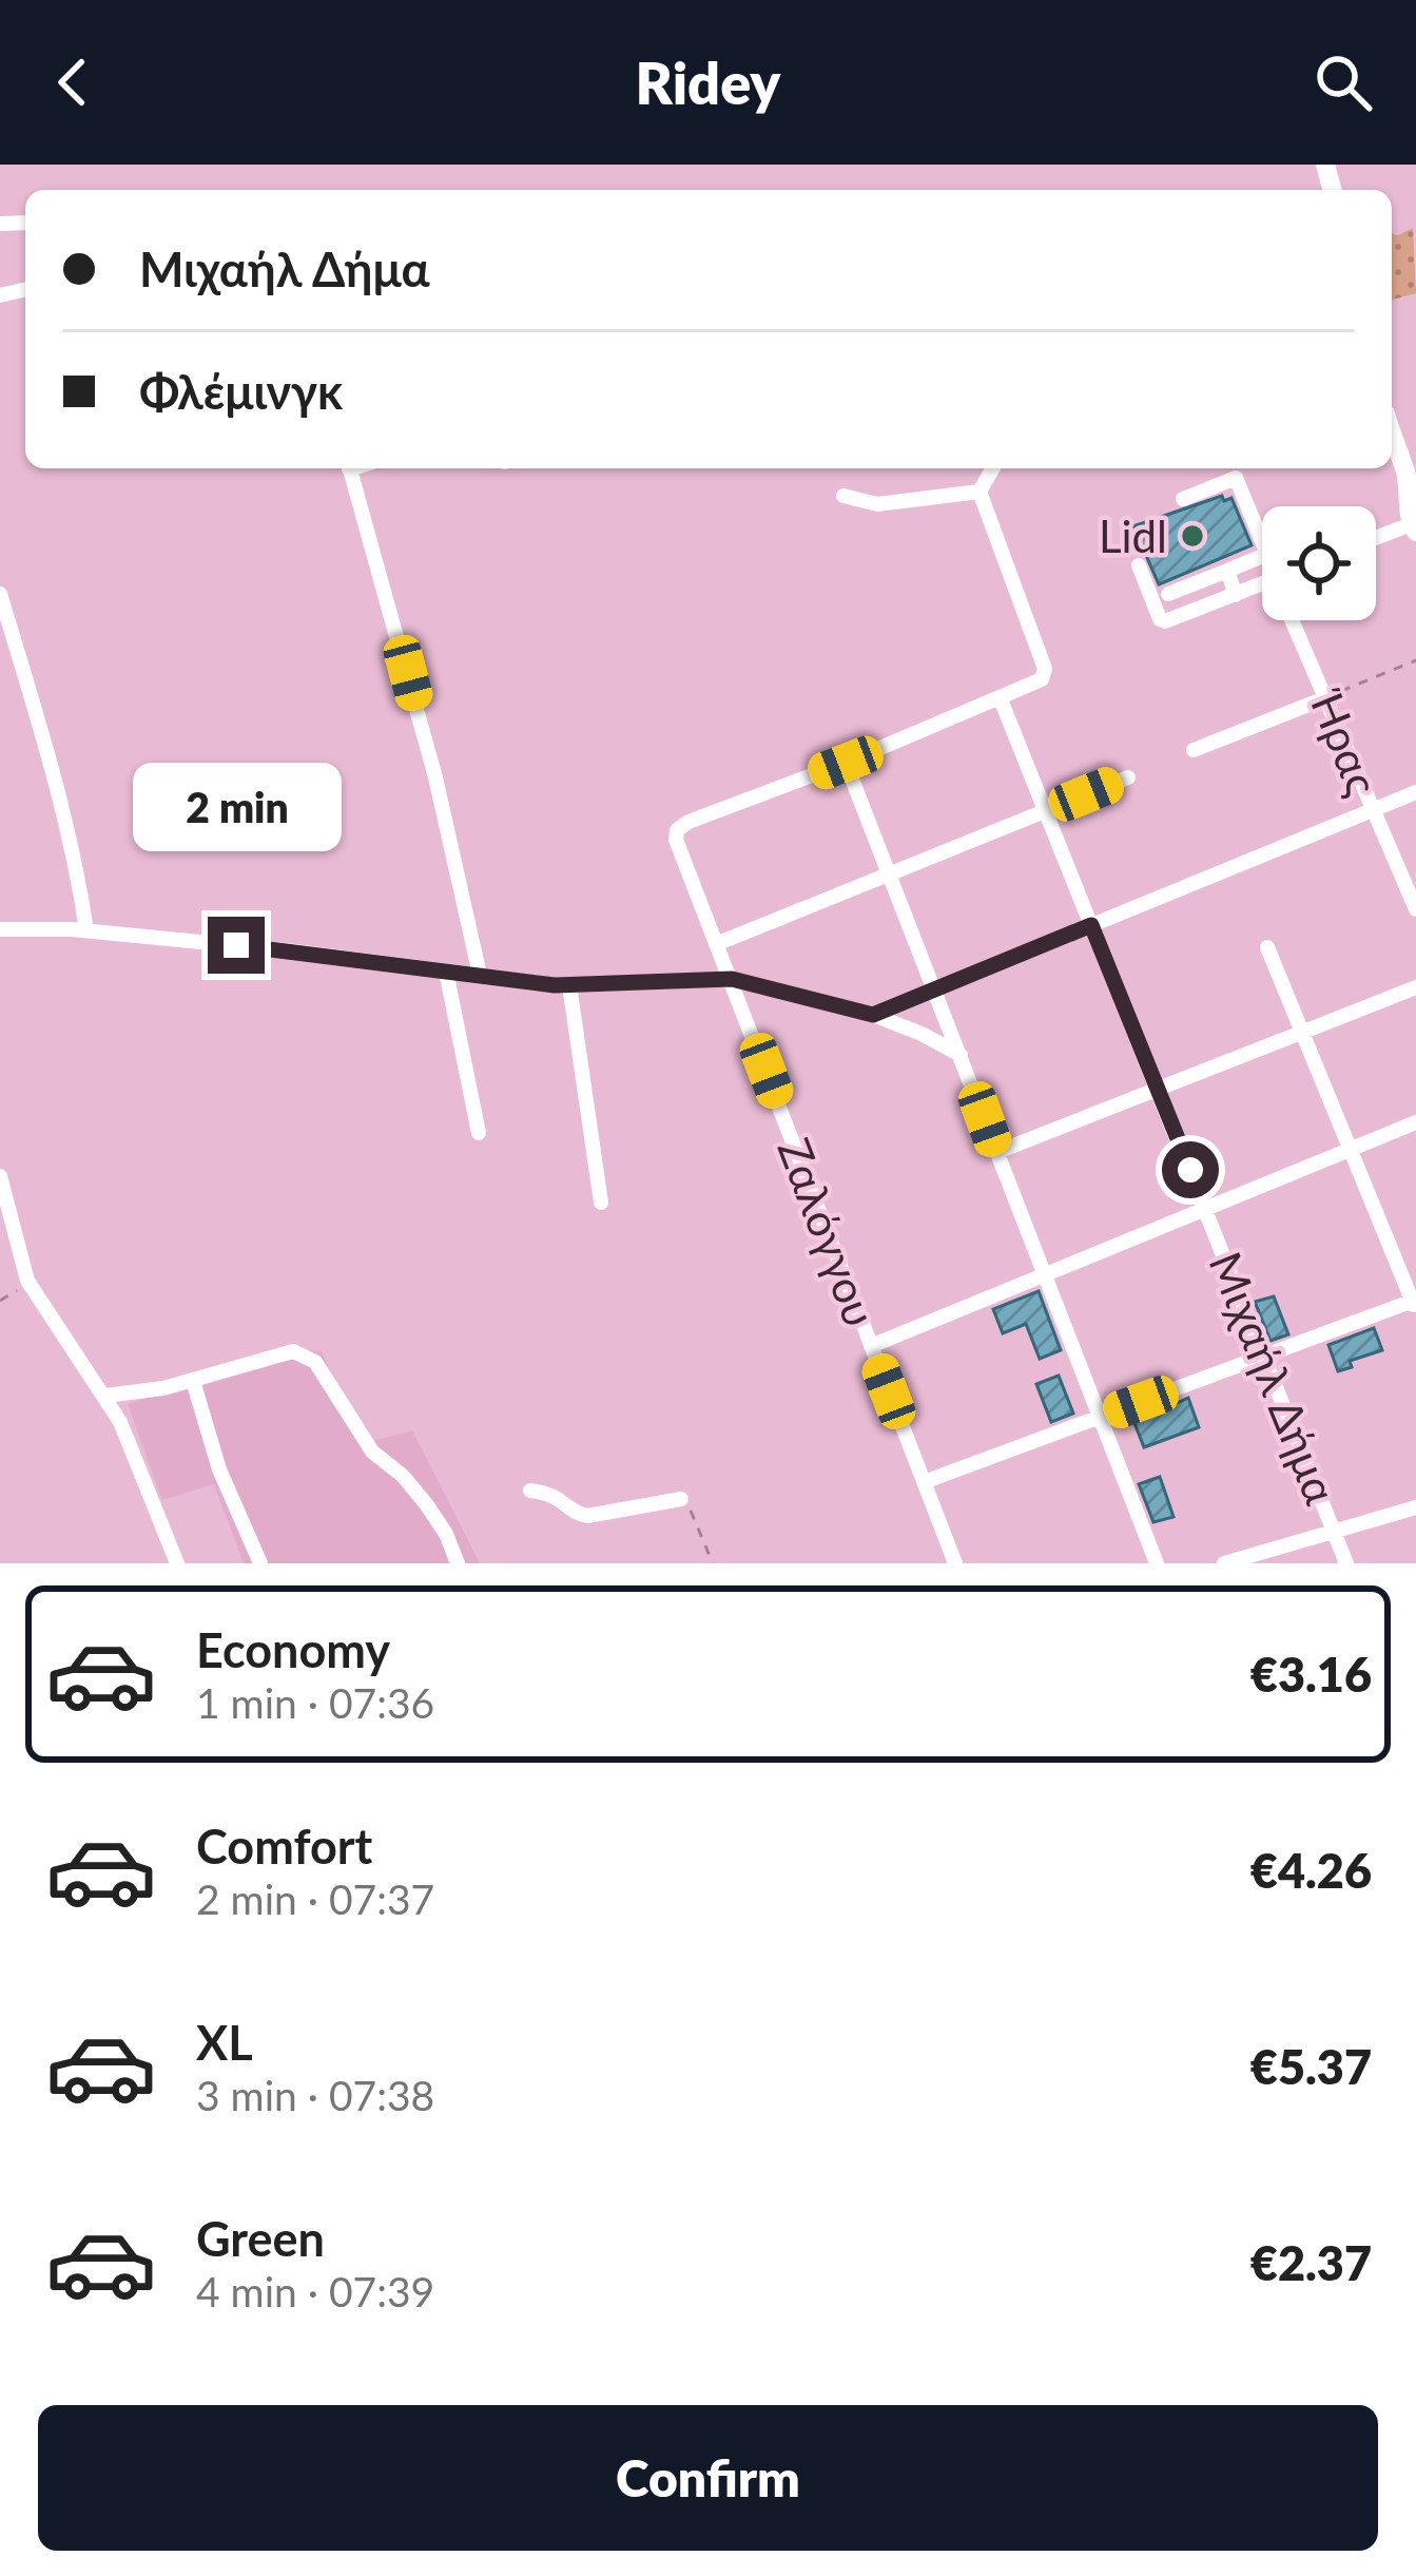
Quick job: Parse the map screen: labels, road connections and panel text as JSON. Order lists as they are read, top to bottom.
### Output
{
  "streets": {
    "street": ["Ήρας", "Ζαλόγγου", "Μιχαήλ Δήμα"]
  },
  "places": ["Lidl"],
  "page": {
    "header": "Ridey",
    "banner": ["Μιχαήλ Δήμα", "Φλέμινγκ"],
    "bubble": "2 min",
    "list": [
      {
        "name": "Economy",
        "note": "1 min · 07:36",
        "value": "€3.16"
      },
      {
        "name": "Comfort",
        "note": "2 min · 07:37",
        "value": "€4.26"
      },
      {
        "name": "XL",
        "note": "3 min · 07:38",
        "value": "€5.37"
      },
      {
        "name": "Green",
        "note": "4 min · 07:39",
        "value": "€2.37"
      }
    ],
    "buttons": "Confirm"
  }
}
